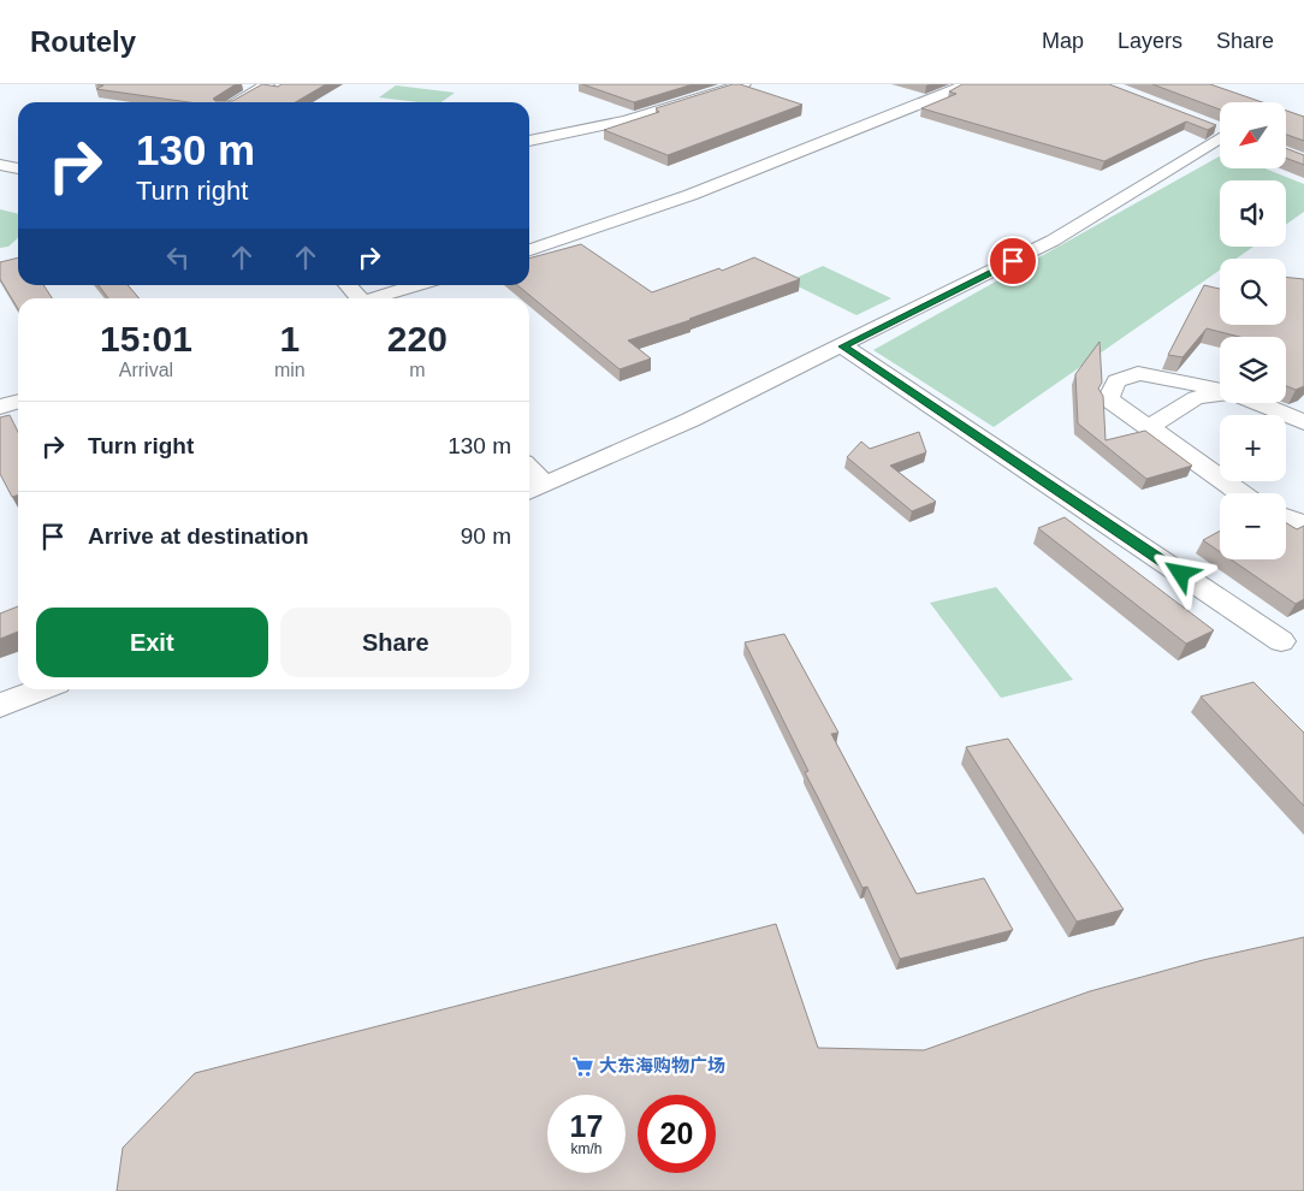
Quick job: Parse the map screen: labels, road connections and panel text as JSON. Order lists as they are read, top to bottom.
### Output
{
  "places": {
    "supermarket": ["大东海购物广场"]
  },
  "north": "bottom left",
  "page": {
    "header": "Routely",
    "nav": ["Map", "Layers", "Share"],
    "map_buttons": ["+", "−"],
    "turn": ["130 m", "Turn right"],
    "eta": [
      "15:01",
      "Arrival",
      "1",
      "min",
      "220",
      "m"
    ],
    "list": [
      {
        "name": "Turn right",
        "value": "130 m"
      },
      {
        "name": "Arrive at destination",
        "value": "90 m"
      }
    ],
    "buttons": ["Exit", "Share"],
    "speed": "17 km/h",
    "limit": "20"
  }
}
